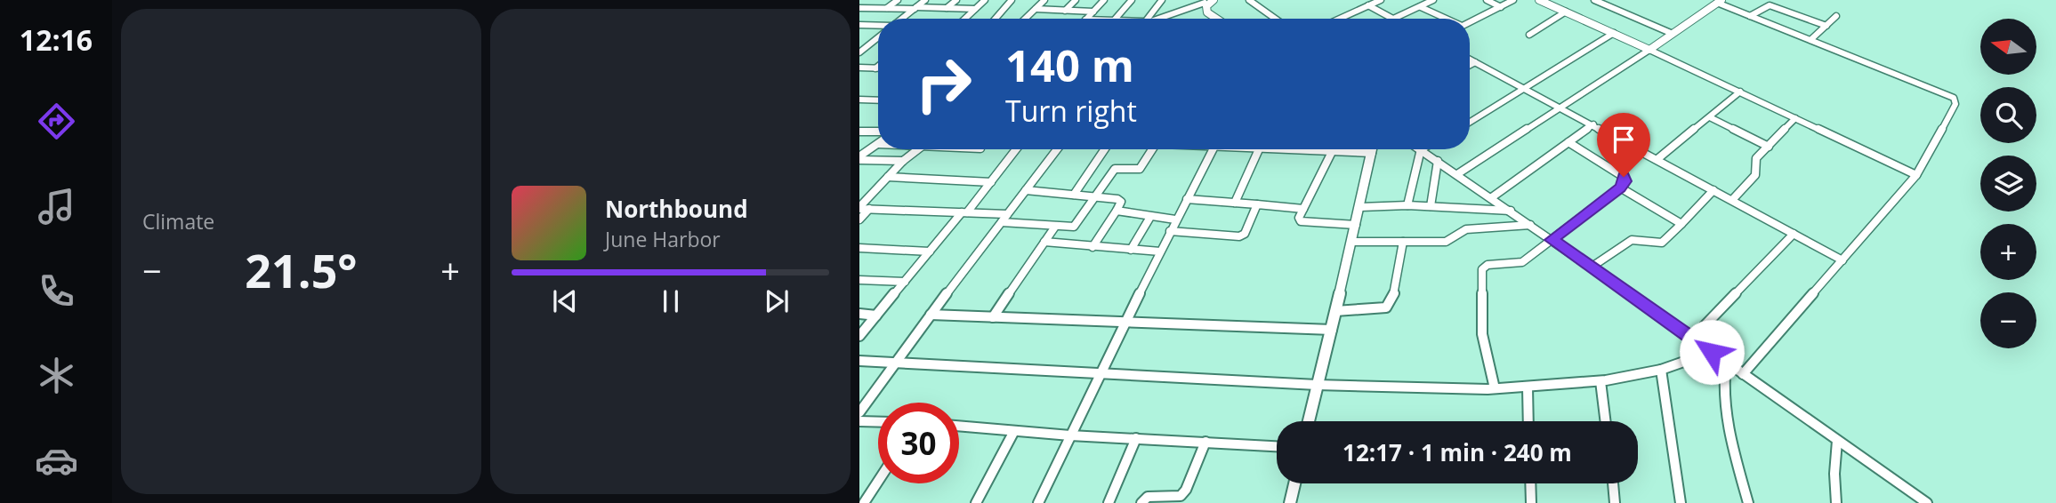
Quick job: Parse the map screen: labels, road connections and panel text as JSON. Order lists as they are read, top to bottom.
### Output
{
  "north": "left",
  "page": {
    "tabs": "12:16",
    "tile": "Climate",
    "map_buttons": ["+", "−"],
    "turn": ["140 m", "Turn right"],
    "song": ["Northbound", "June Harbor"],
    "heat": ["−", "21.5°", "+"],
    "limit": "30",
    "trip": "12:17 · 1 min · 240 m"
  }
}
